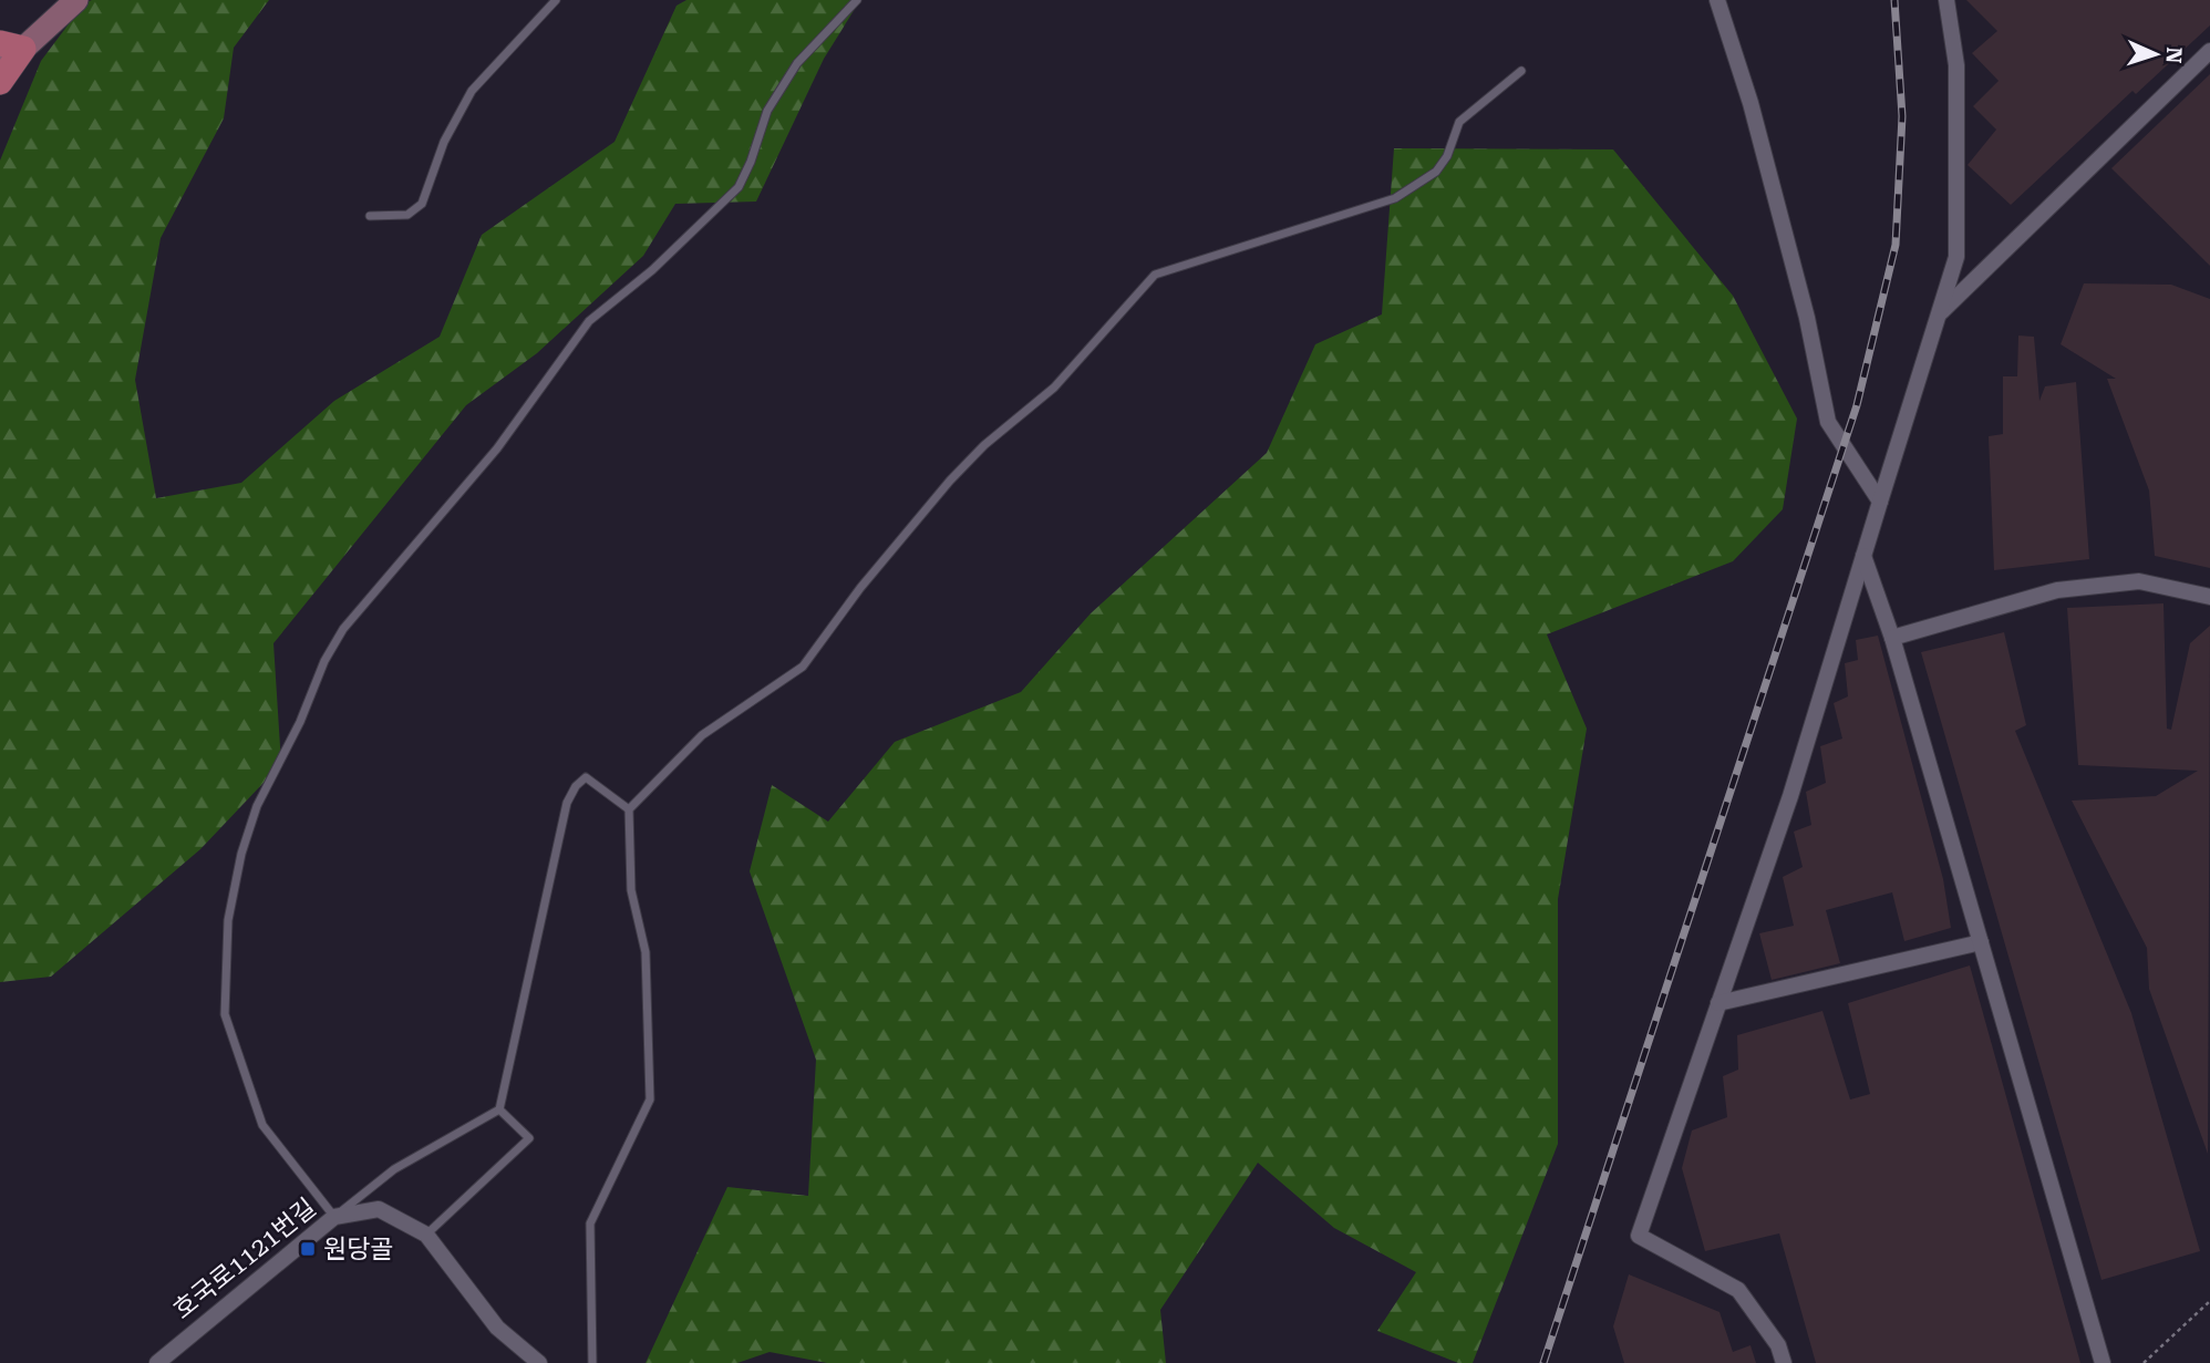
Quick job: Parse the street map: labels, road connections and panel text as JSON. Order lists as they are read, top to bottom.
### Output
{
  "streets": {
    "street": ["호국로1121번길"]
  },
  "places": {
    "transit": ["원당골"]
  },
  "north": "right"
}
